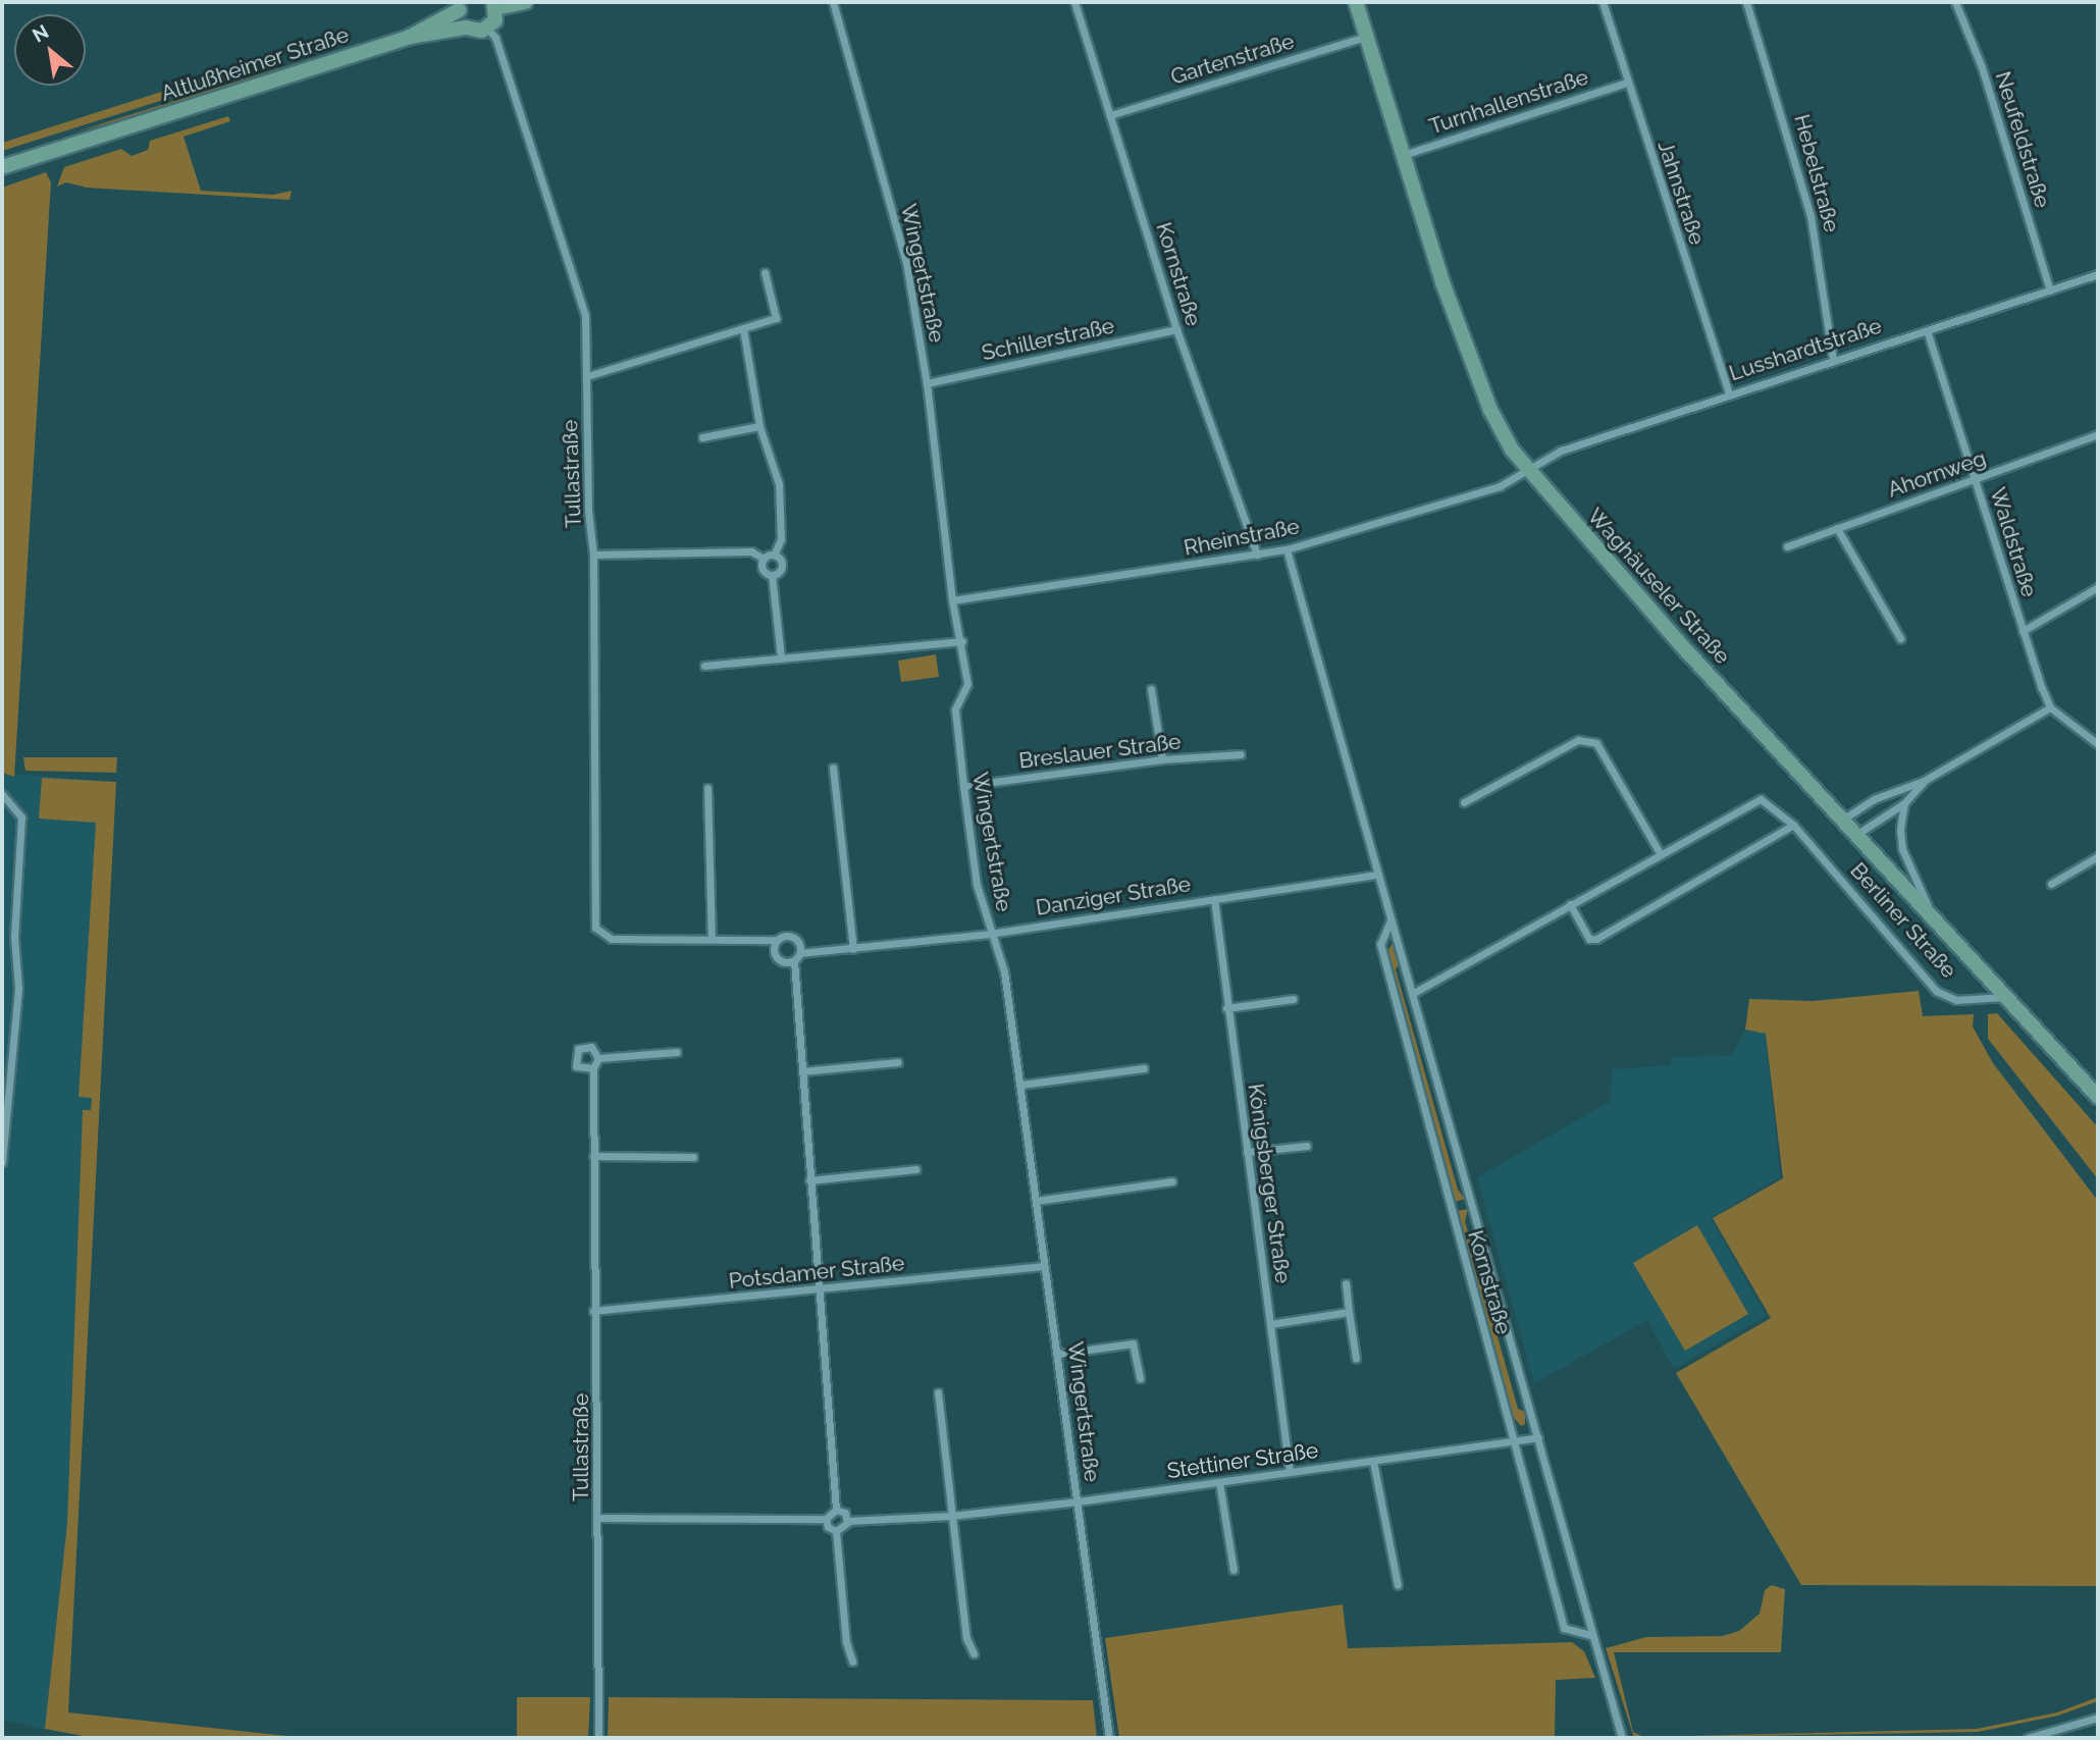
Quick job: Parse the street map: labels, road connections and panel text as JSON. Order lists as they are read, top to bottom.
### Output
{
  "streets": {
    "street": [
      "Gartenstraße",
      "Altlußheimer Straße",
      "Turnhallenstraße",
      "Neufeldstraße",
      "Hebelstraße",
      "Jahnstraße",
      "Wingertstraße",
      "Kornstraße",
      "Schillerstraße",
      "Lusshardtstraße",
      "Tullastraße",
      "Ahornweg",
      "Rheinstraße",
      "Waldstraße",
      "Waghäuseler Straße",
      "Breslauer Straße",
      "Danziger Straße",
      "Berliner Straße",
      "Königsberger Straße",
      "Potsdamer Straße",
      "Stettiner Straße"
    ]
  },
  "crossings": [
    ["Gartenstraße", "Kornstraße"],
    ["Gartenstraße", "Waghäuseler Straße"],
    ["Altlußheimer Straße", "Tullastraße"],
    ["Turnhallenstraße", "Jahnstraße"],
    ["Turnhallenstraße", "Waghäuseler Straße"],
    ["Neufeldstraße", "Lusshardtstraße"],
    ["Hebelstraße", "Lusshardtstraße"],
    ["Jahnstraße", "Lusshardtstraße"],
    ["Wingertstraße", "Schillerstraße"],
    ["Wingertstraße", "Rheinstraße"],
    ["Wingertstraße", "Breslauer Straße"],
    ["Wingertstraße", "Danziger Straße"],
    ["Wingertstraße", "Potsdamer Straße"],
    ["Wingertstraße", "Stettiner Straße"],
    ["Kornstraße", "Schillerstraße"],
    ["Kornstraße", "Rheinstraße"],
    ["Kornstraße", "Danziger Straße"],
    ["Kornstraße", "Berliner Straße"],
    ["Kornstraße", "Stettiner Straße"],
    ["Lusshardtstraße", "Rheinstraße"],
    ["Lusshardtstraße", "Waldstraße"],
    ["Lusshardtstraße", "Waghäuseler Straße"],
    ["Tullastraße", "Potsdamer Straße"],
    ["Ahornweg", "Waldstraße"],
    ["Rheinstraße", "Waghäuseler Straße"],
    ["Waghäuseler Straße", "Berliner Straße"],
    ["Danziger Straße", "Königsberger Straße"],
    ["Königsberger Straße", "Stettiner Straße"]
  ],
  "north": "top left"
}
